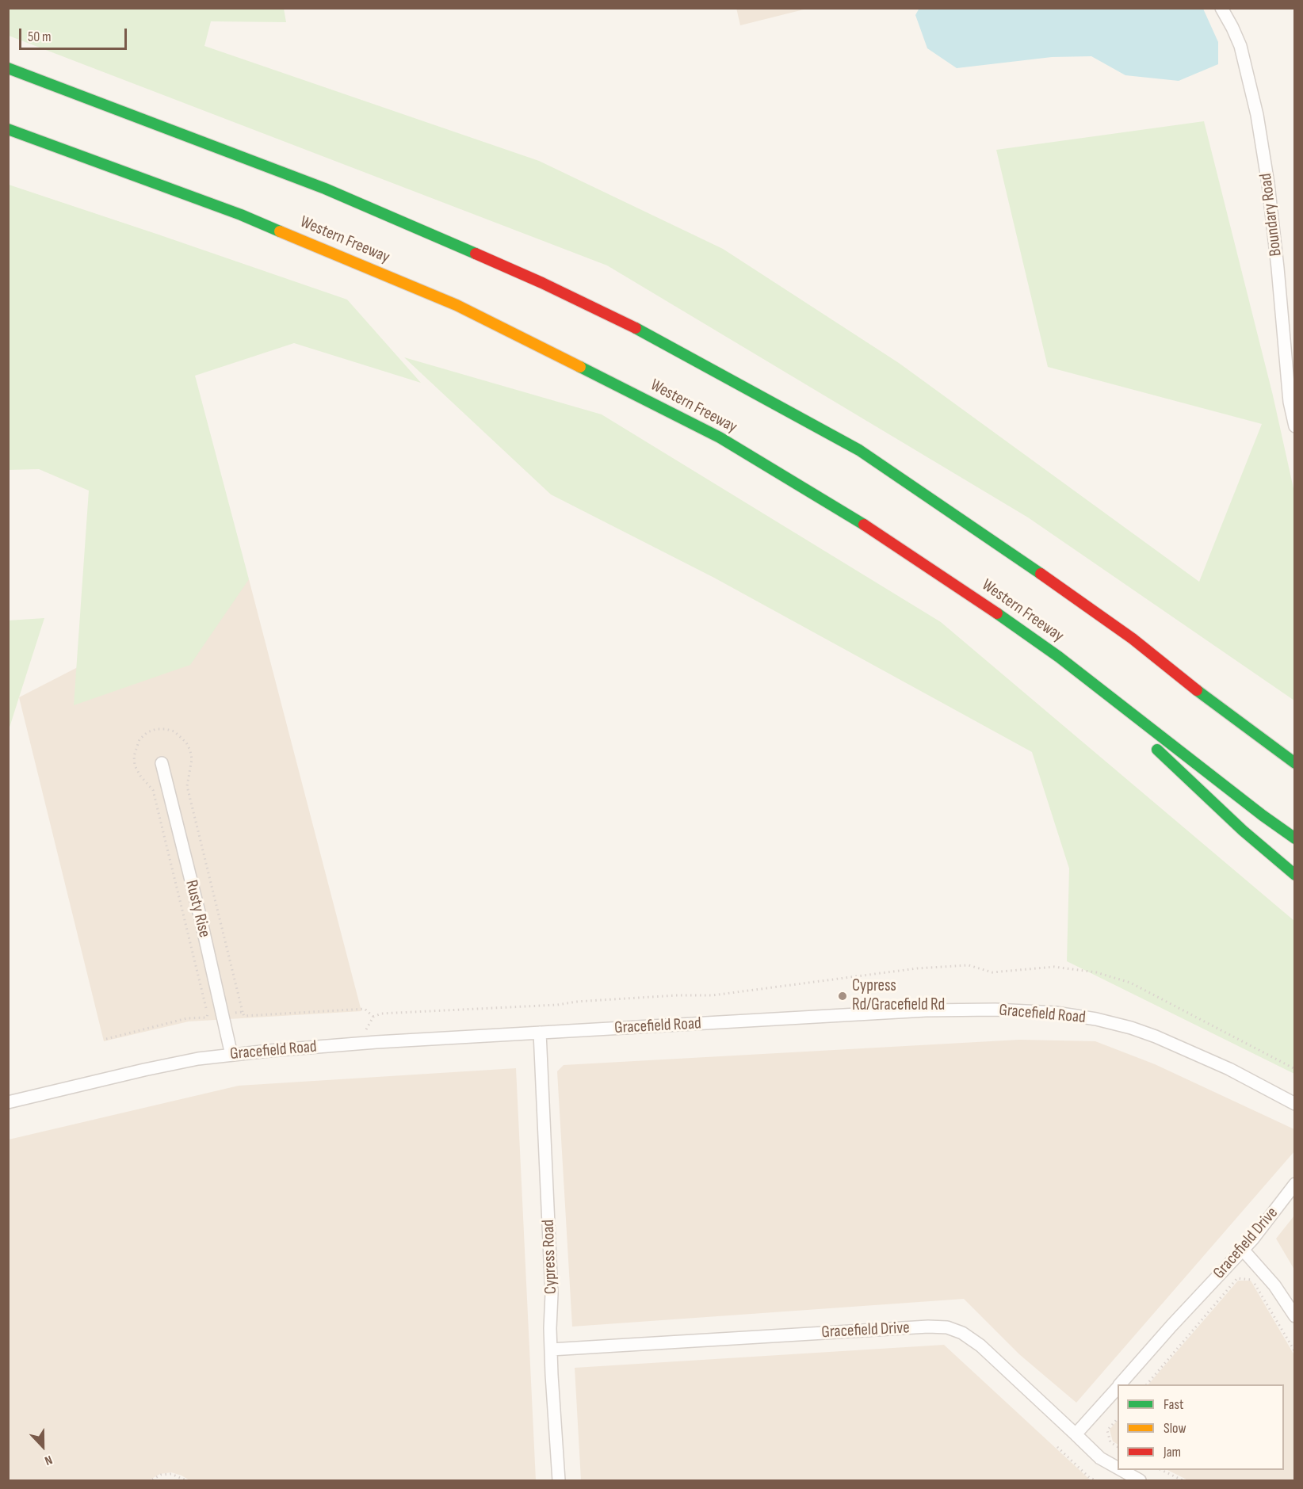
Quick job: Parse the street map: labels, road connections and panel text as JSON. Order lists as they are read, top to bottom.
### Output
{
  "streets": {
    "highway": ["Western Freeway"],
    "street": [
      "Boundary Road",
      "Rusty Rise",
      "Gracefield Road",
      "Gracefield Drive",
      "Cypress Road"
    ]
  },
  "crossings": [
    ["Rusty Rise", "Gracefield Road"],
    ["Gracefield Road", "Cypress Road"],
    ["Gracefield Drive", "Cypress Road"]
  ],
  "places": ["Cypress Rd/Gracefield Rd"],
  "legend": ["Fast", "Slow", "Jam"],
  "scale_bar": "50 m",
  "north": "bottom"
}
